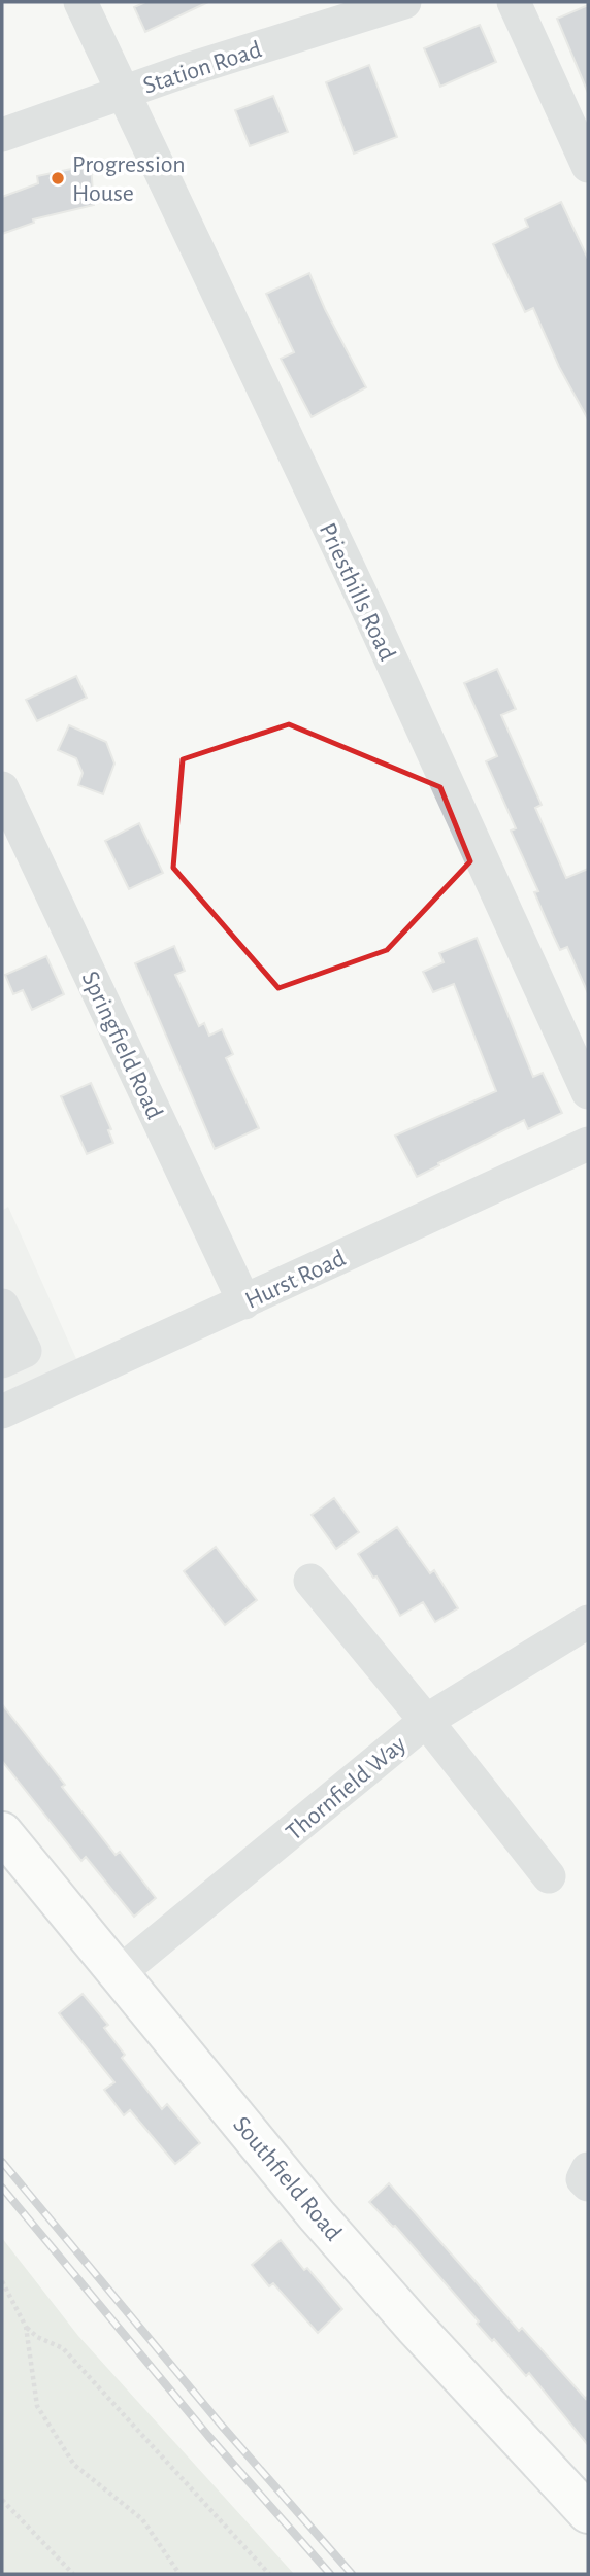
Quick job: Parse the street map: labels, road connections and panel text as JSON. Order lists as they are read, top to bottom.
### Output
{
  "streets": {
    "main road": ["Southfield Road"],
    "street": [
      "Station Road",
      "Priesthills Road",
      "Springfield Road",
      "Hurst Road",
      "Thornfield Way"
    ]
  },
  "crossings": [
    ["Station Road", "Priesthills Road"],
    ["Springfield Road", "Hurst Road"],
    ["Thornfield Way", "Southfield Road"]
  ],
  "places": ["Progression House"]
}
